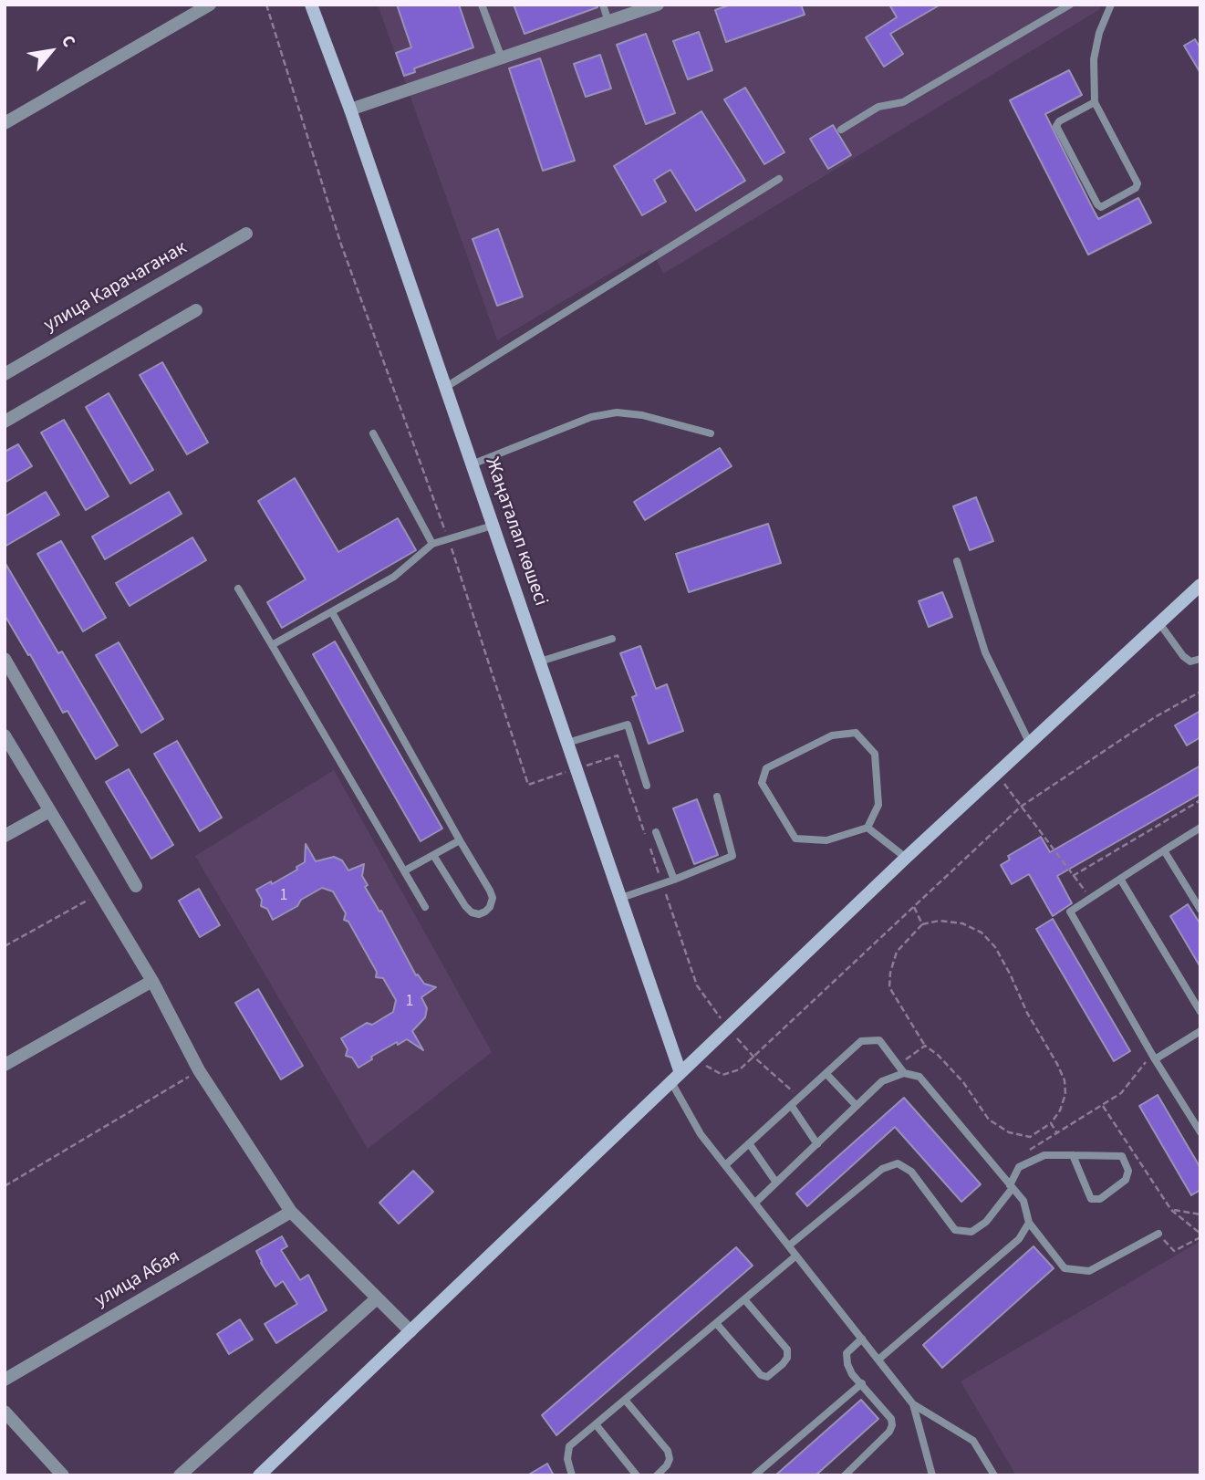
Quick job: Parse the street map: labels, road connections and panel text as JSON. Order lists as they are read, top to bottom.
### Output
{
  "streets": {
    "main road": ["Жаңаталап көшесі"],
    "street": ["улица Карачаганак", "улица Абая"]
  },
  "house_numbers": ["1", "1"],
  "north": "top right"
}
